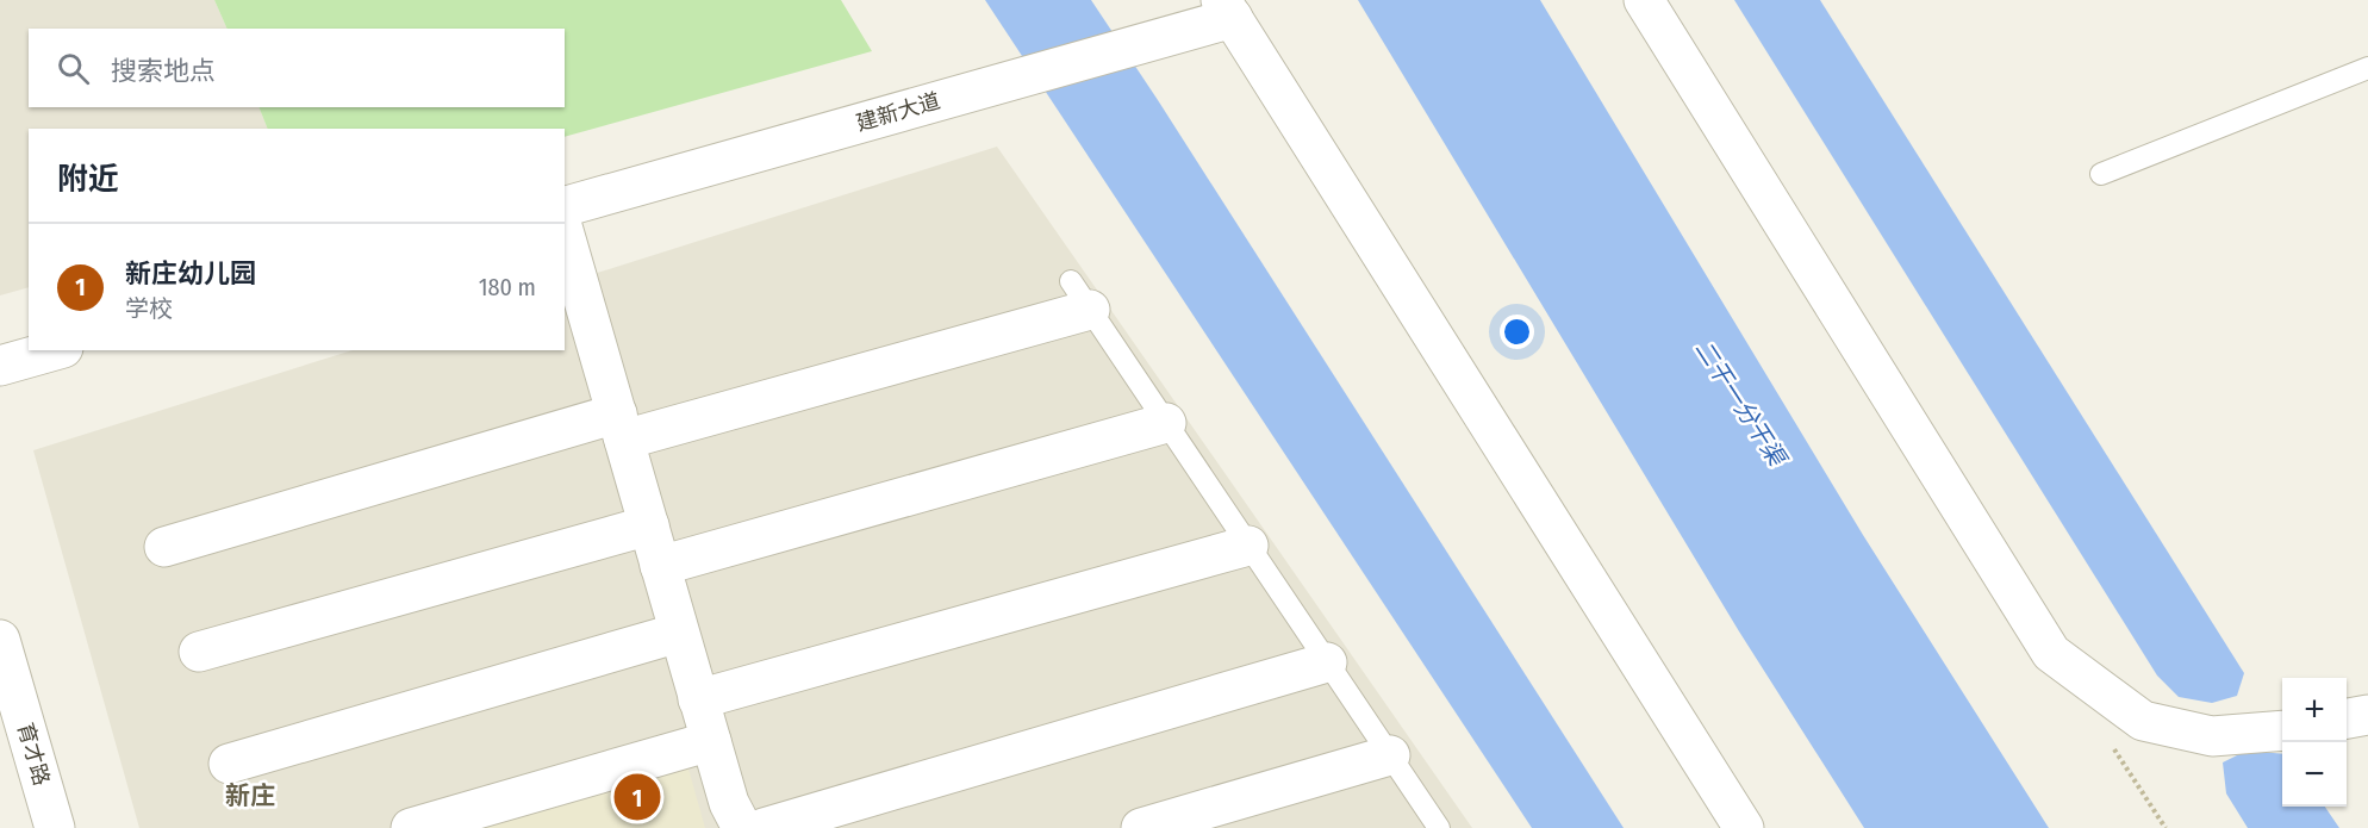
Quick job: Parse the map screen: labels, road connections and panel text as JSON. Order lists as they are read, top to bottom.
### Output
{
  "streets": {
    "street": ["建新大道", "育才路"]
  },
  "districts": ["新庄"],
  "water": ["二干一分干渠"],
  "page": {
    "search": "搜索地点",
    "heading": "附近",
    "list": [
      {
        "mark": "1",
        "name": "新庄幼儿园",
        "note": "学校",
        "value": "180 m"
      }
    ],
    "map_buttons": ["+", "−"],
    "pins": "1"
  }
}
